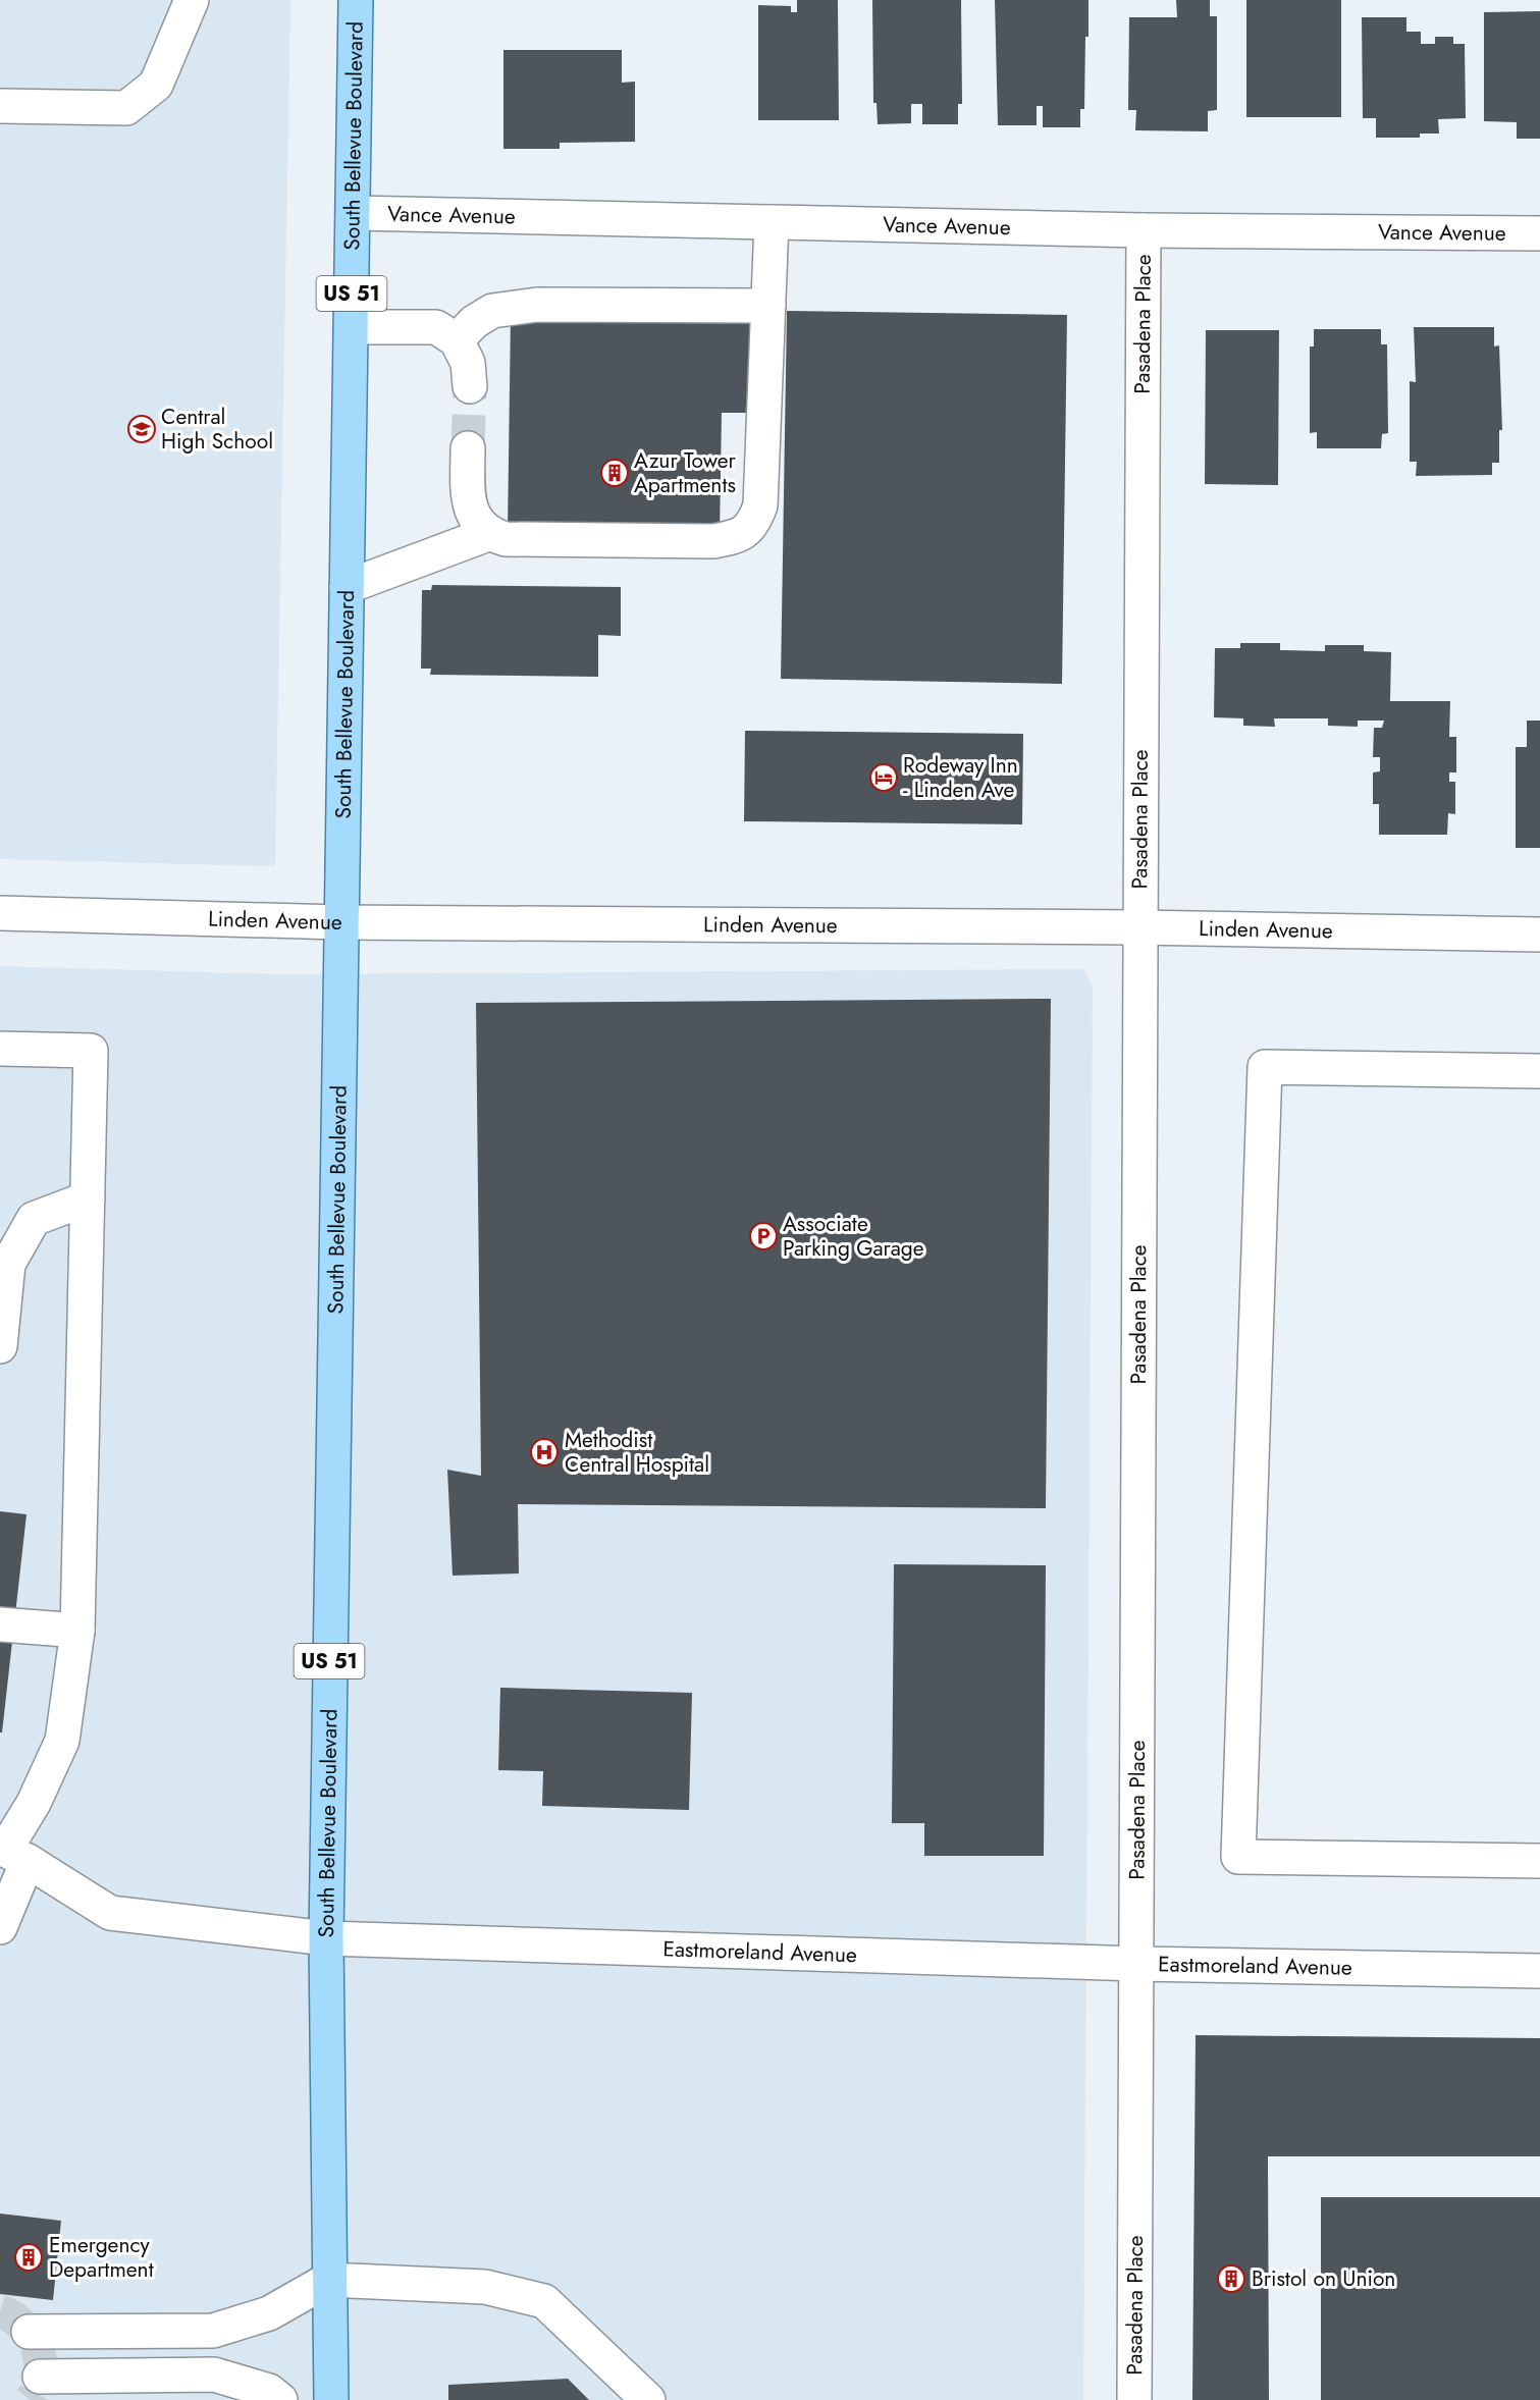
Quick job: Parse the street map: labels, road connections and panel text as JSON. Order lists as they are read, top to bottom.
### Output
{
  "streets": {
    "main road": ["South Bellevue Boulevard", "US 51"],
    "street": [
      "Vance Avenue",
      "Pasadena Place",
      "Linden Avenue",
      "Eastmoreland Avenue"
    ]
  },
  "crossings": [
    ["South Bellevue Boulevard", "Vance Avenue"],
    ["South Bellevue Boulevard", "Linden Avenue"],
    ["South Bellevue Boulevard", "Eastmoreland Avenue"],
    ["Vance Avenue", "Pasadena Place"],
    ["Pasadena Place", "Linden Avenue"],
    ["Pasadena Place", "Eastmoreland Avenue"]
  ],
  "places": {
    "school or university": ["Central High School"],
    "building": ["Azur Tower Apartments", "Emergency Department", "Bristol on Union"],
    "hotel": ["Rodeway Inn - Linden Ave"],
    "parking": ["Associate Parking Garage"],
    "hospital": ["Methodist Central Hospital"]
  }
}
